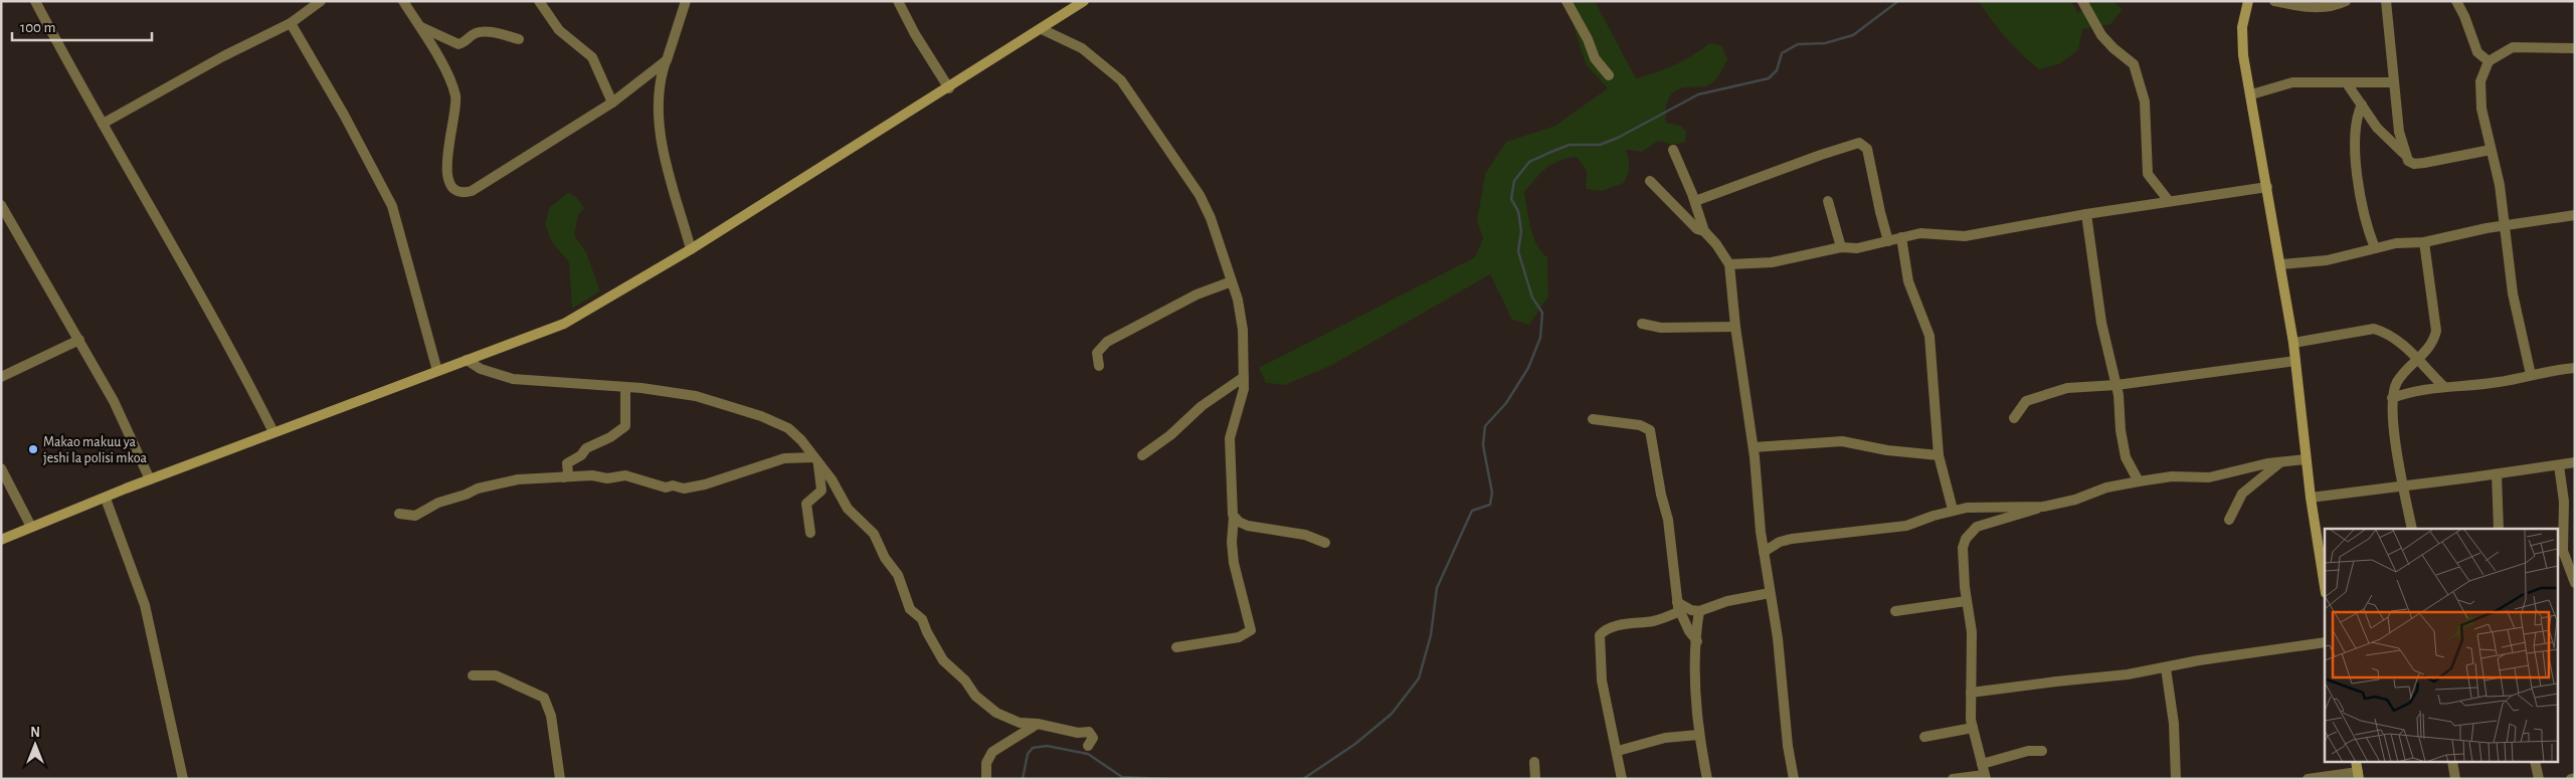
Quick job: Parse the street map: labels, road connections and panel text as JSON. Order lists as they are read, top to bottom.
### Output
{
  "places": ["Makao makuu ya jeshi la polisi mkoa"],
  "scale_bar": "100 m",
  "north": "top"
}
